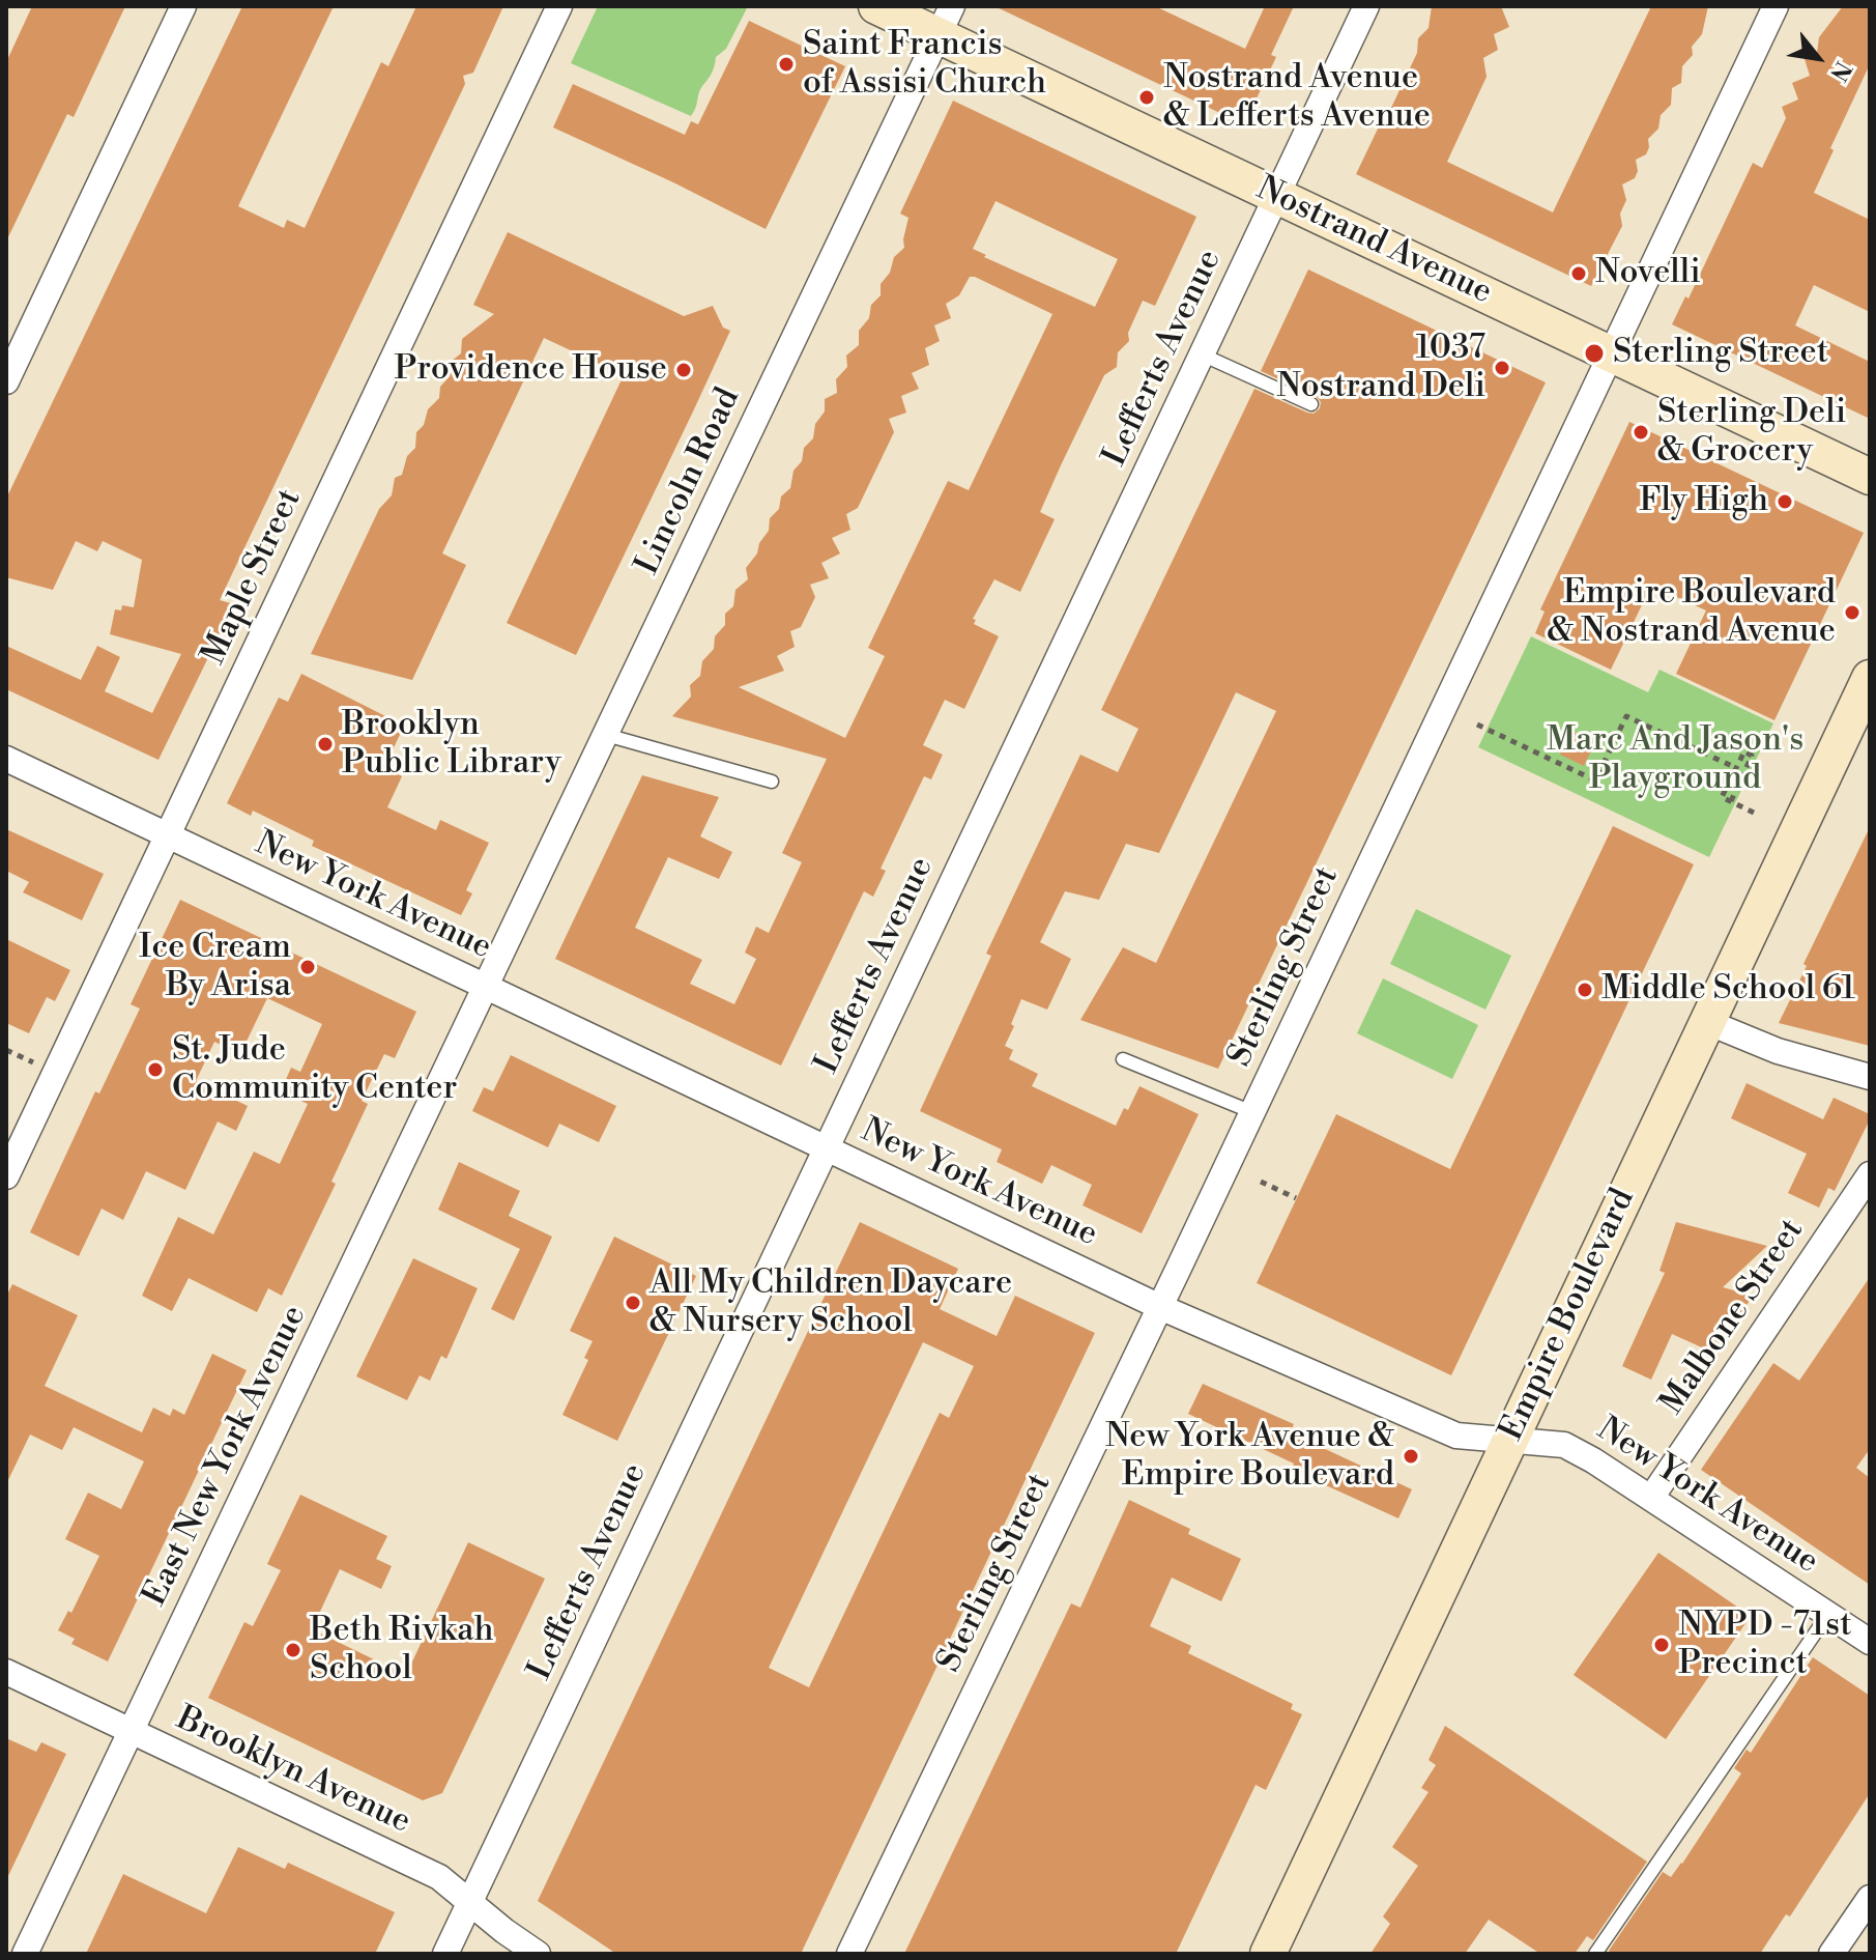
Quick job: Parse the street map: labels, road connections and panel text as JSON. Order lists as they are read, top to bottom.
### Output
{
  "streets": {
    "main road": ["Nostrand Avenue", "Empire Boulevard"],
    "street": [
      "Lefferts Avenue",
      "Lincoln Road",
      "Maple Street",
      "New York Avenue",
      "Sterling Street",
      "Malbone Street",
      "East New York Avenue",
      "Brooklyn Avenue"
    ]
  },
  "crossings": [
    ["Nostrand Avenue", "Lefferts Avenue"],
    ["Nostrand Avenue", "Lincoln Road"],
    ["Nostrand Avenue", "Sterling Street"],
    ["Lefferts Avenue", "New York Avenue"],
    ["Lefferts Avenue", "Brooklyn Avenue"],
    ["Lincoln Road", "New York Avenue"],
    ["Lincoln Road", "East New York Avenue"],
    ["Maple Street", "New York Avenue"],
    ["New York Avenue", "Sterling Street"],
    ["New York Avenue", "Empire Boulevard"],
    ["New York Avenue", "Malbone Street"],
    ["New York Avenue", "East New York Avenue"],
    ["East New York Avenue", "Brooklyn Avenue"]
  ],
  "parks": ["Marc And Jason's Playground"],
  "places": [
    "Saint Francis of Assisi Church",
    "Nostrand Avenue & Lefferts Avenue",
    "Novelli",
    "Sterling Street",
    "1037 Nostrand Deli",
    "Providence House",
    "Sterling Deli & Grocery",
    "Fly High",
    "Empire Boulevard & Nostrand Avenue",
    "Brooklyn Public Library",
    "Ice Cream By Arisa",
    "Middle School 61",
    "St. Jude Community Center",
    "All My Children Daycare & Nursery School",
    "New York Avenue & Empire Boulevard",
    "NYPD -71st Precinct",
    "Beth Rivkah School"
  ],
  "north": "bottom right"
}
